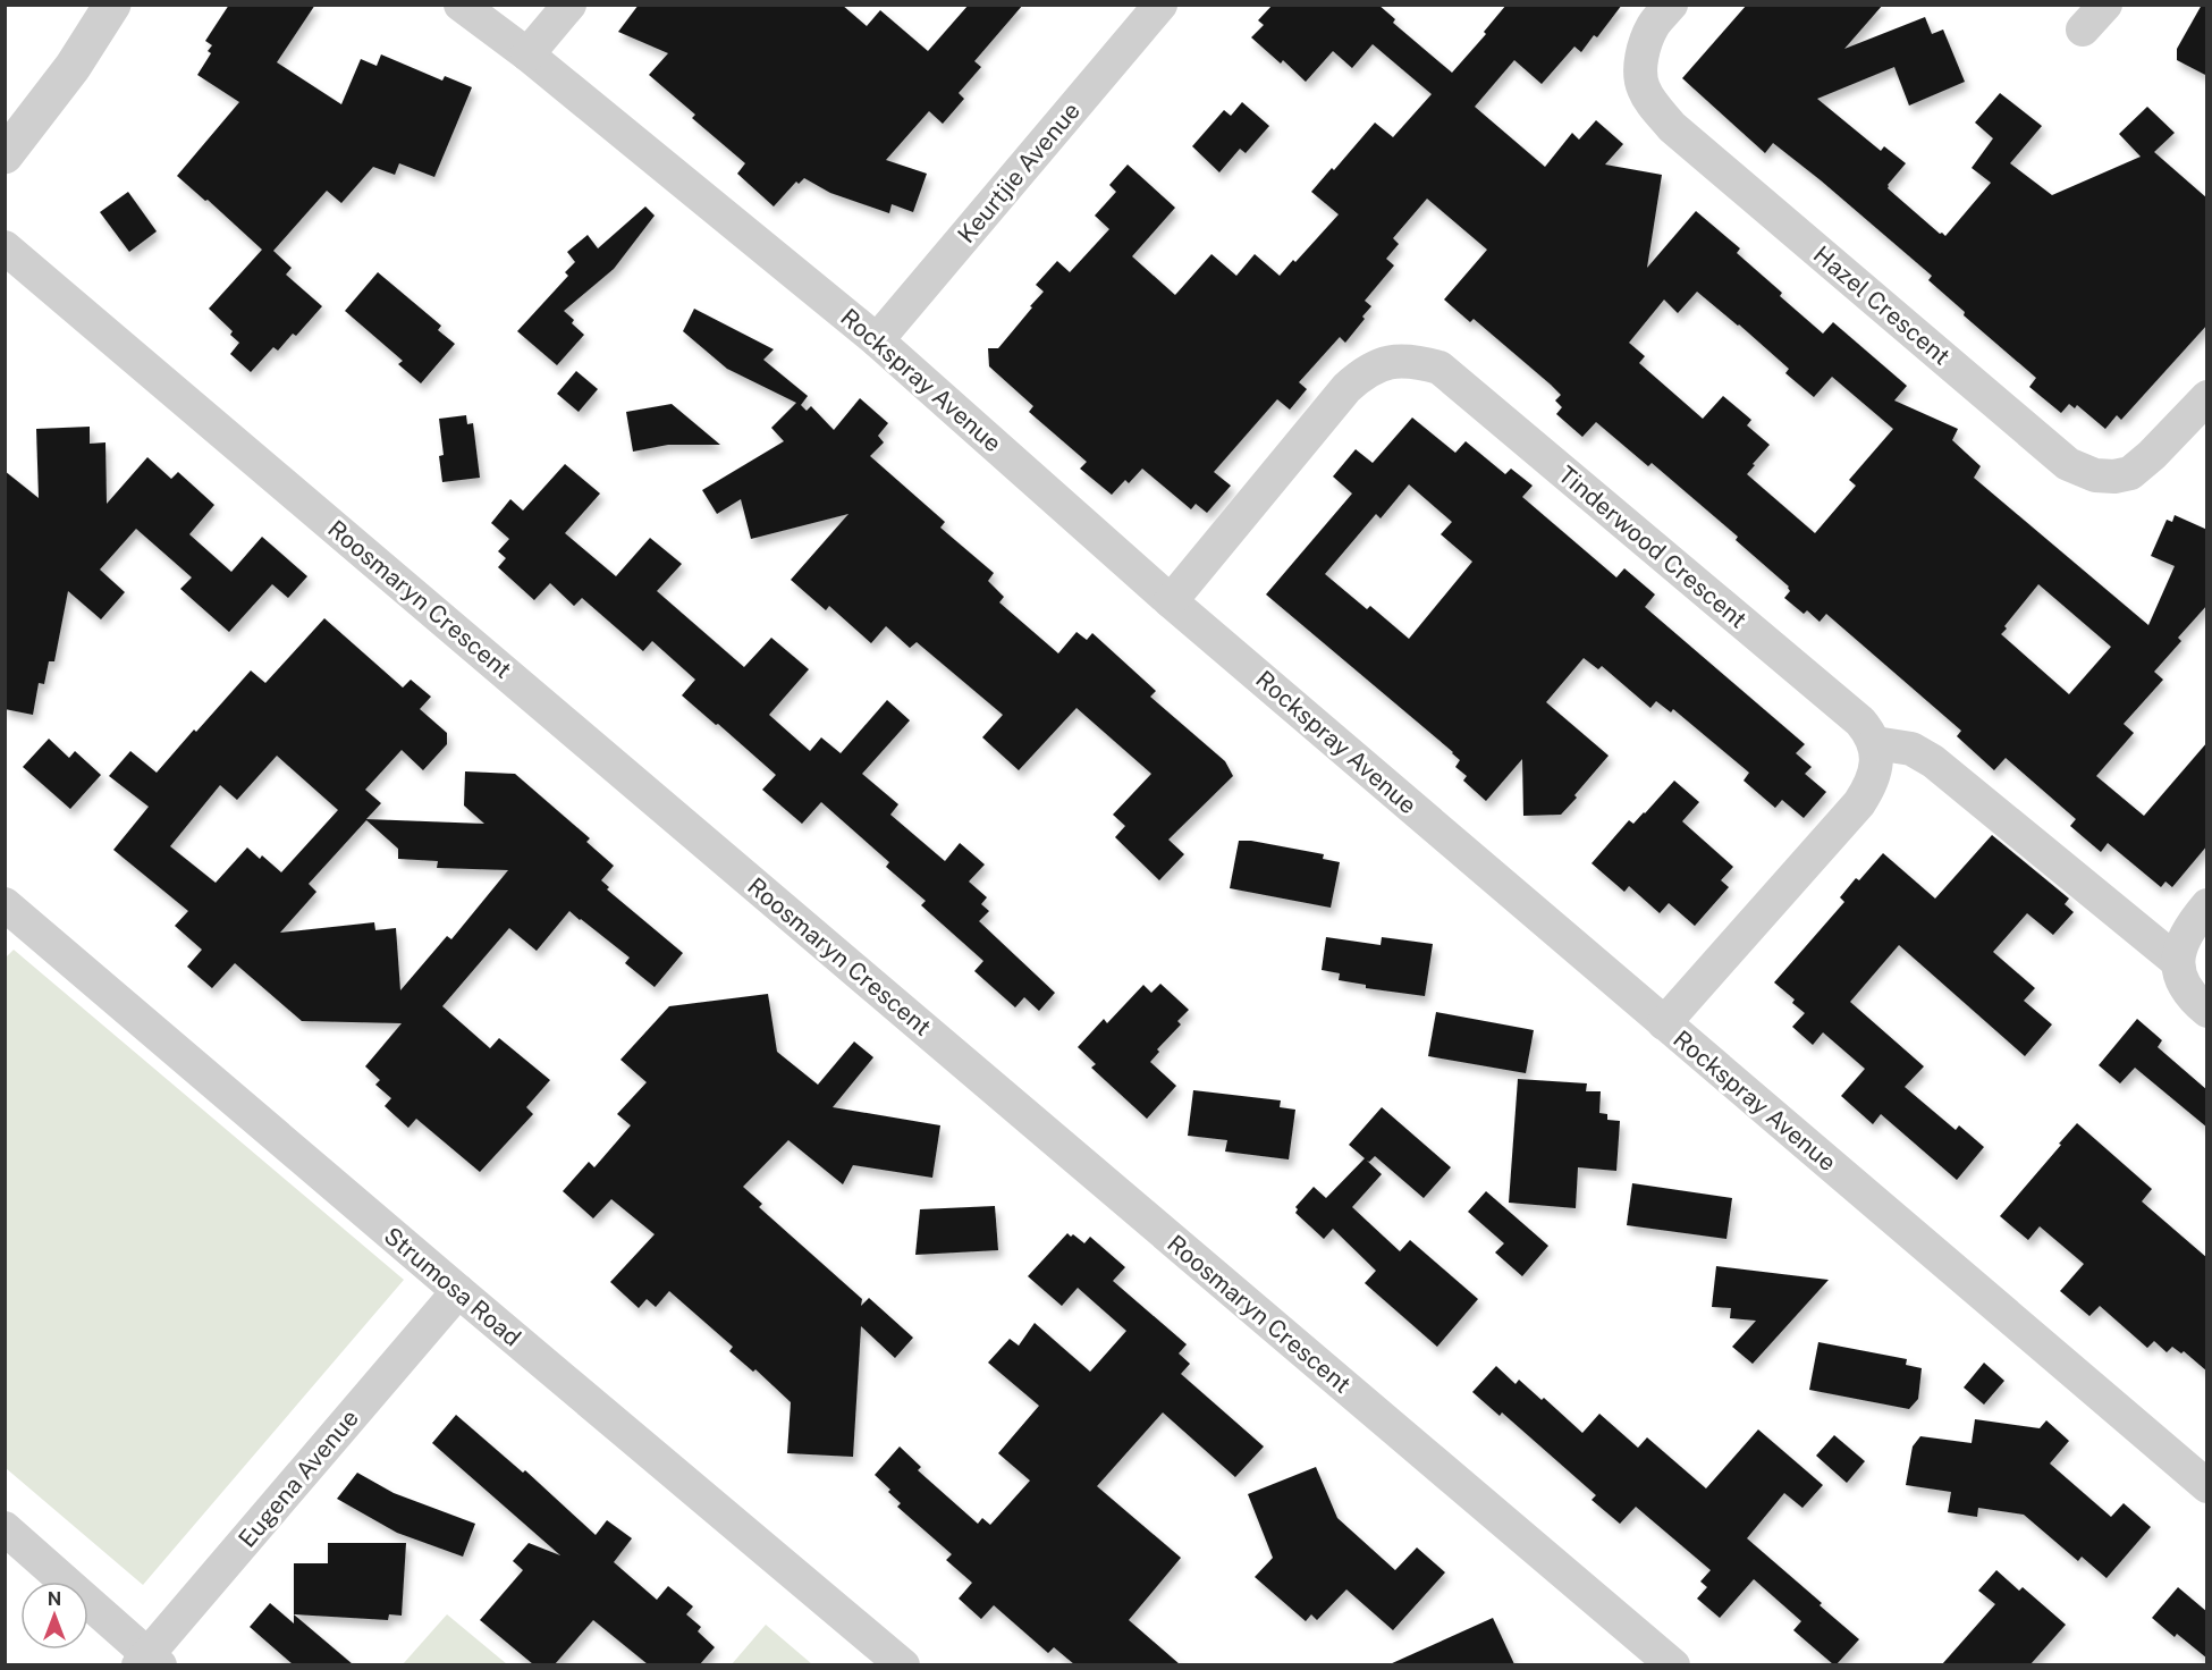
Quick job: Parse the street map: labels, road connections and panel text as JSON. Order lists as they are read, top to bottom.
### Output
{
  "streets": {
    "street": [
      "Keurtjie Avenue",
      "Hazel Crescent",
      "Rockspray Avenue",
      "Tinderwood Crescent",
      "Roosmaryn Crescent",
      "Strumosa Road",
      "Eugena Avenue"
    ]
  },
  "crossings": [
    ["Keurtjie Avenue", "Rockspray Avenue"],
    ["Rockspray Avenue", "Tinderwood Crescent"],
    ["Strumosa Road", "Eugena Avenue"]
  ],
  "north": "top"
}
